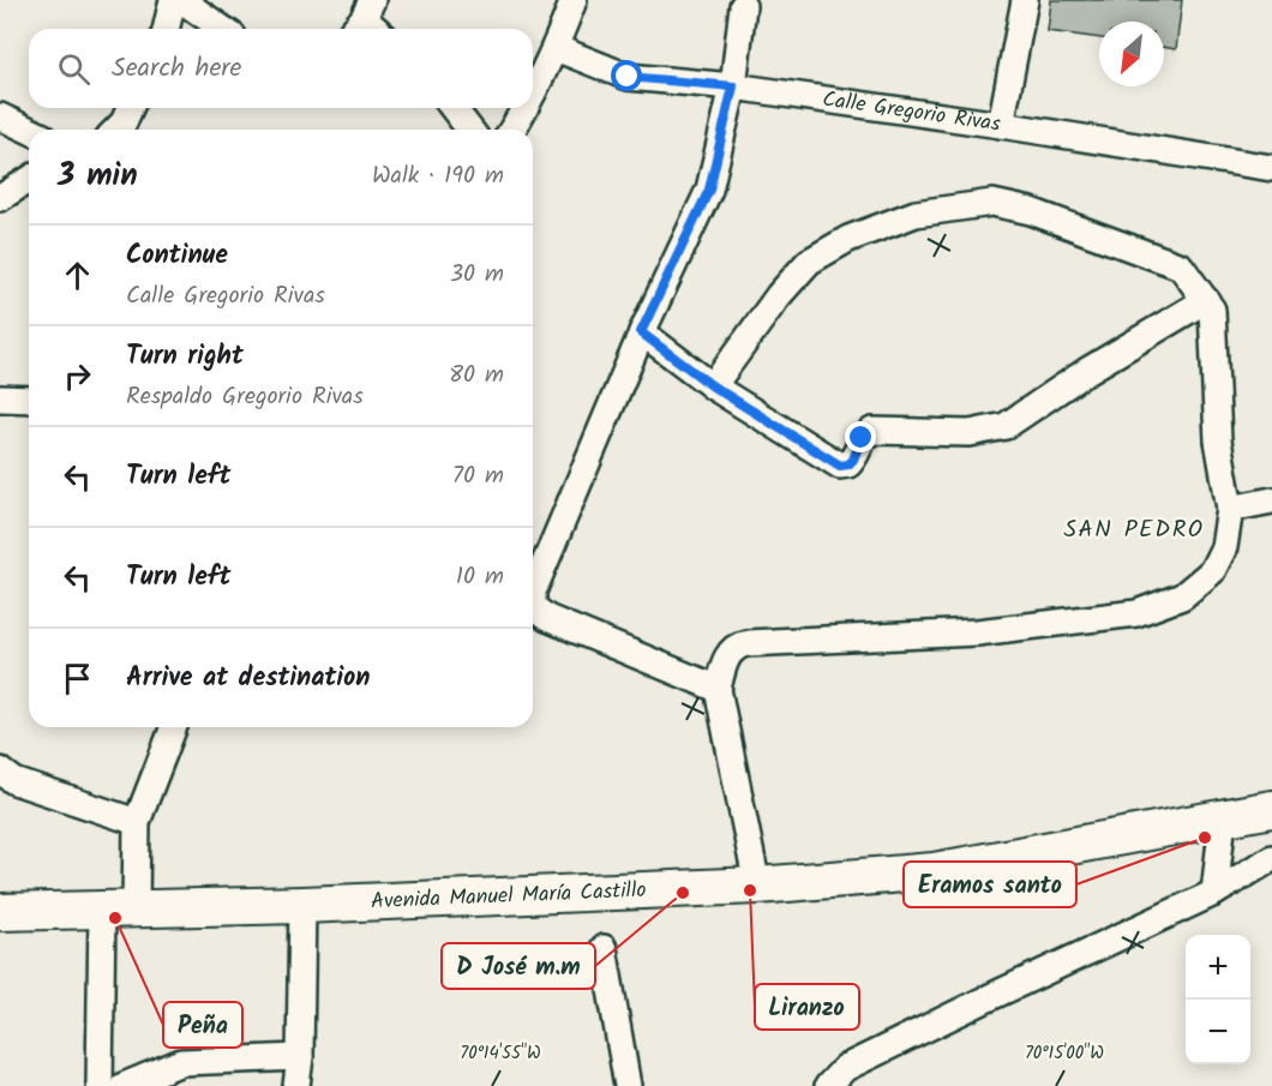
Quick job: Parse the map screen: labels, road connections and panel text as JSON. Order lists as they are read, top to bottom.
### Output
{
  "streets": {
    "street": ["Calle Gregorio Rivas", "Avenida Manuel María Castillo"]
  },
  "districts": ["SAN PEDRO"],
  "places": [
    "Eramos santo",
    "Liranzo",
    "D José m.m",
    "Peña"
  ],
  "north": "bottom left",
  "page": {
    "search": "Search here",
    "heading": ["3 min", "Walk · 190 m"],
    "list": [
      ["Continue", "Calle Gregorio Rivas", "30 m"],
      ["Turn right", "Respaldo Gregorio Rivas", "80 m"],
      ["Turn left", "70 m"],
      ["Turn left", "10 m"],
      "Arrive at destination"
    ],
    "map_buttons": ["+", "−"]
  },
  "coordinates": ["70°14'55\"W", "70°15'00\"W"]
}
